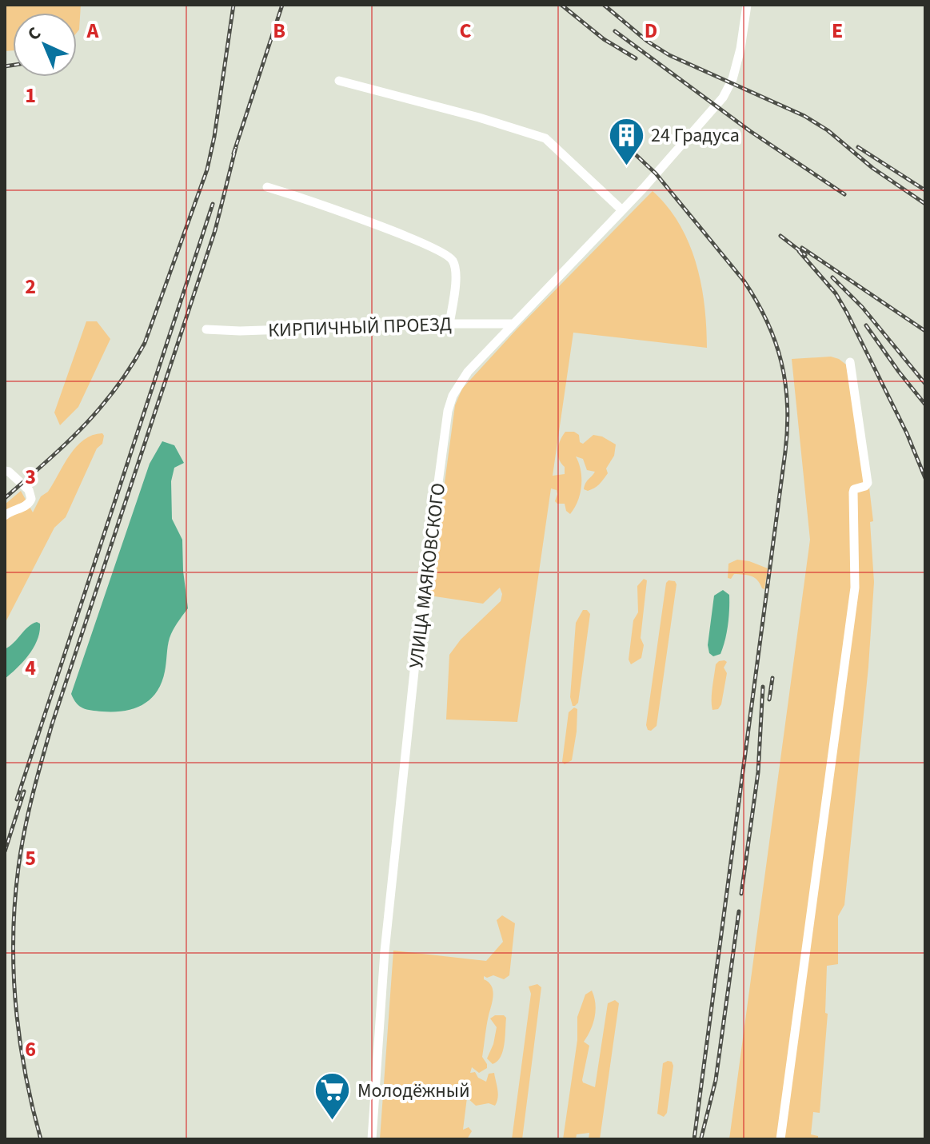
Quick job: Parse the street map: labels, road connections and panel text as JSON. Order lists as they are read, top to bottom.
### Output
{
  "streets": {
    "street": ["КИРПИЧНЫЙ ПРОЕЗД", "УЛИЦА МАЯКОВСКОГО"]
  },
  "crossings": [
    ["КИРПИЧНЫЙ ПРОЕЗД", "УЛИЦА МАЯКОВСКОГО"]
  ],
  "places": {
    "building": ["24 Градуса"],
    "supermarket": ["Молодёжный"]
  },
  "north": "top left",
  "grid": {
    "columns": [
      "A",
      "B",
      "C",
      "D",
      "E"
    ],
    "rows": [
      "1",
      "2",
      "3",
      "4",
      "5",
      "6"
    ]
  }
}
